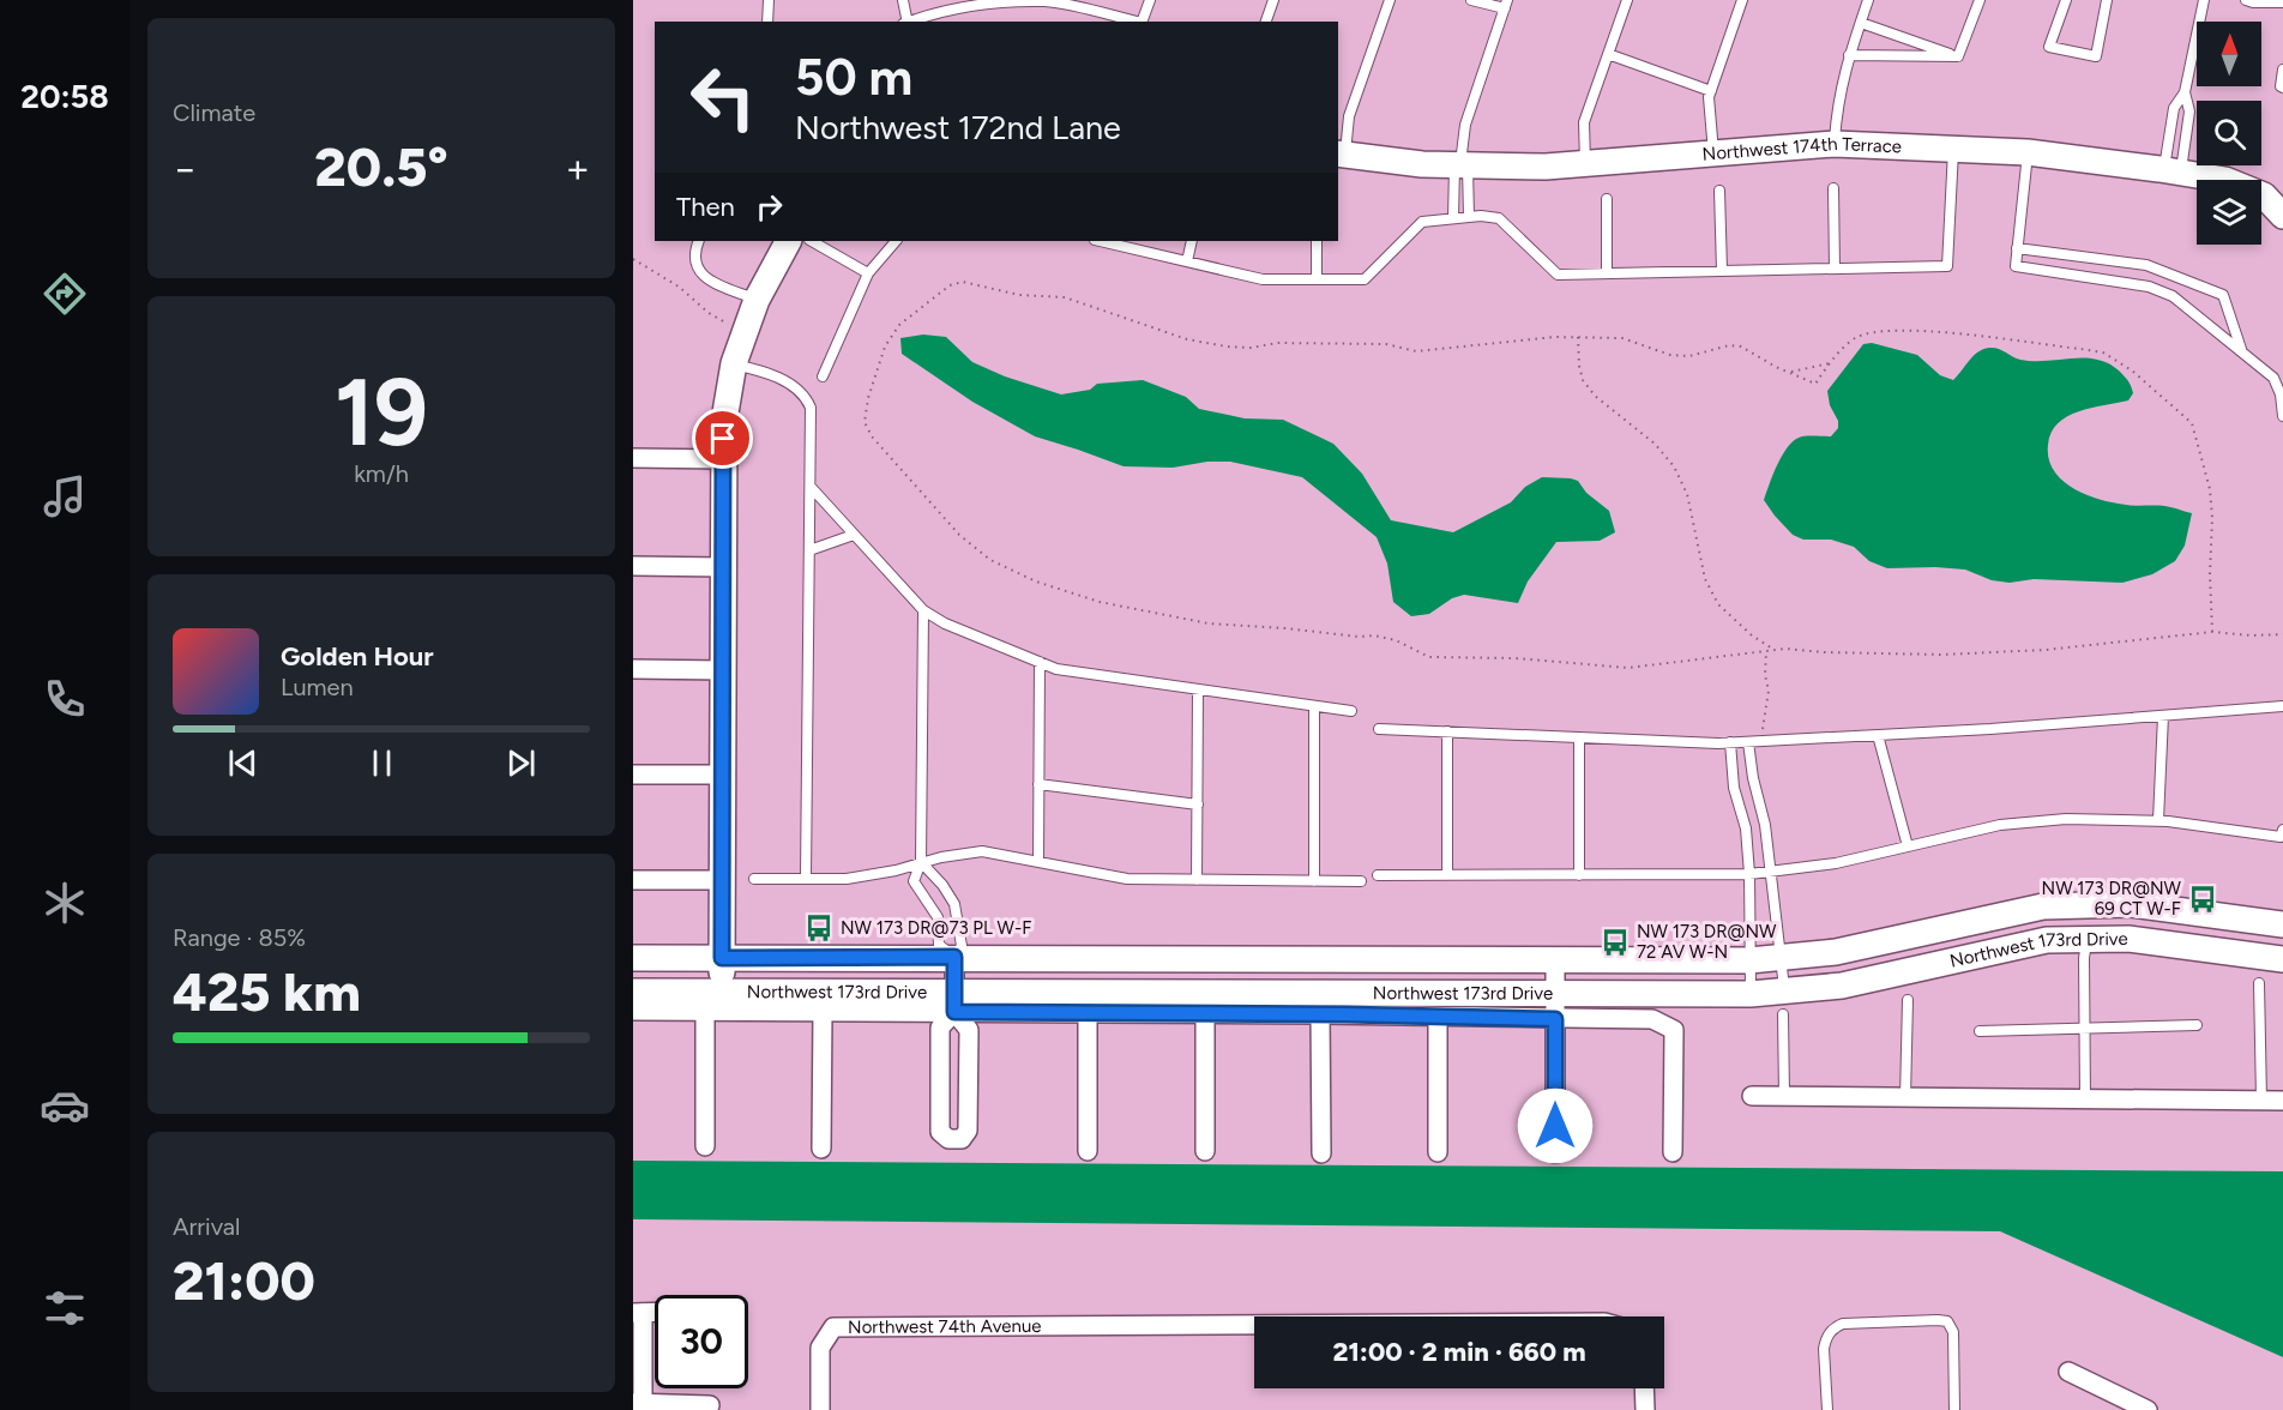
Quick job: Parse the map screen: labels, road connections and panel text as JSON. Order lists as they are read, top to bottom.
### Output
{
  "streets": {
    "street": ["Northwest 174th Terrace", "Northwest 173rd Drive", "Northwest 74th Avenue"]
  },
  "places": {
    "bus stop": ["NW 173 DR@NW 69 CT W-F", "NW 173 DR@73 PL W-F", "NW 173 DR@NW 72 AV W-N"]
  },
  "north": "top",
  "page": {
    "tabs": "20:58",
    "tile": [
      "Climate",
      ["19", "km/h"],
      ["Range · 85%", "425 km"],
      ["Arrival", "21:00"]
    ],
    "turn": ["50 m", "Northwest 172nd Lane"],
    "heat": ["−", "20.5°", "+"],
    "then": "Then",
    "song": ["Golden Hour", "Lumen"],
    "limit": "30",
    "trip": "21:00 · 2 min · 660 m"
  }
}
